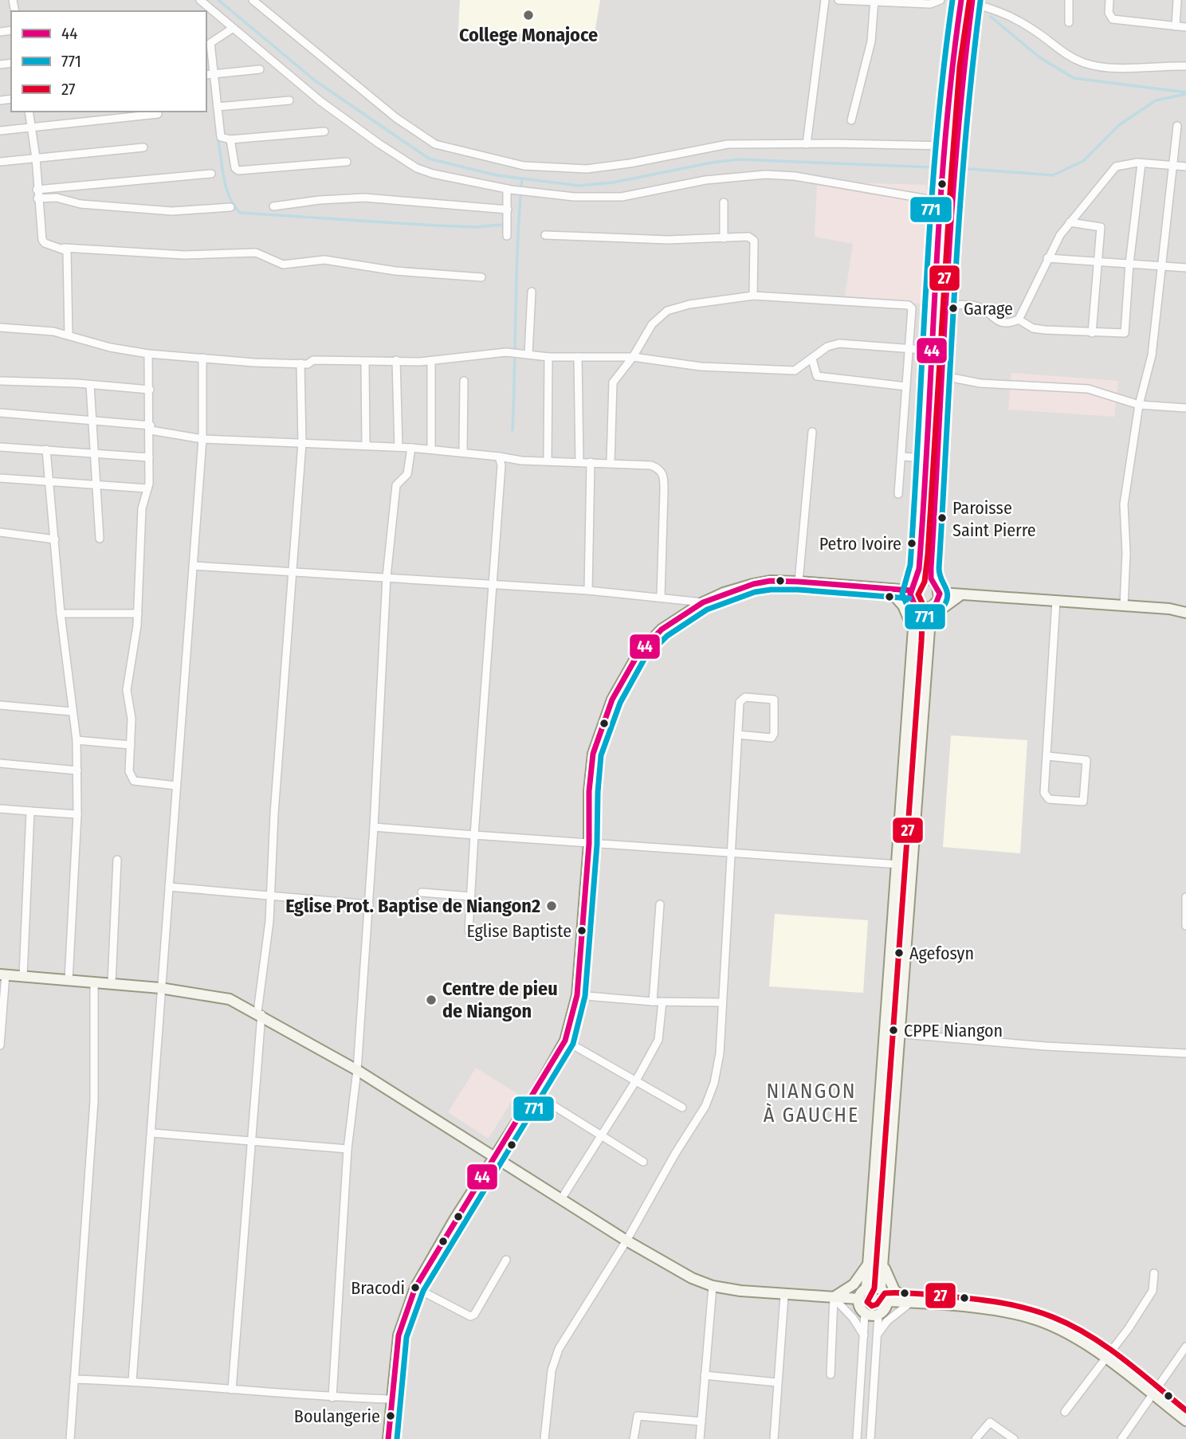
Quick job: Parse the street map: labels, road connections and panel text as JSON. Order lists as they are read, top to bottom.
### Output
{
  "districts": ["NIANGON À GAUCHE"],
  "places": [
    "College Monajoce",
    "Garage",
    "Paroisse Saint Pierre",
    "Petro Ivoire",
    "Eglise Prot. Baptise de Niangon2",
    "Eglise Baptiste",
    "Agefosyn",
    "Centre de pieu de Niangon",
    "CPPE Niangon",
    "Bracodi",
    "Boulangerie"
  ],
  "lines": ["transit line 44", "transit line 771", "transit line 27"],
  "legend": ["44", "771", "27"]
}
